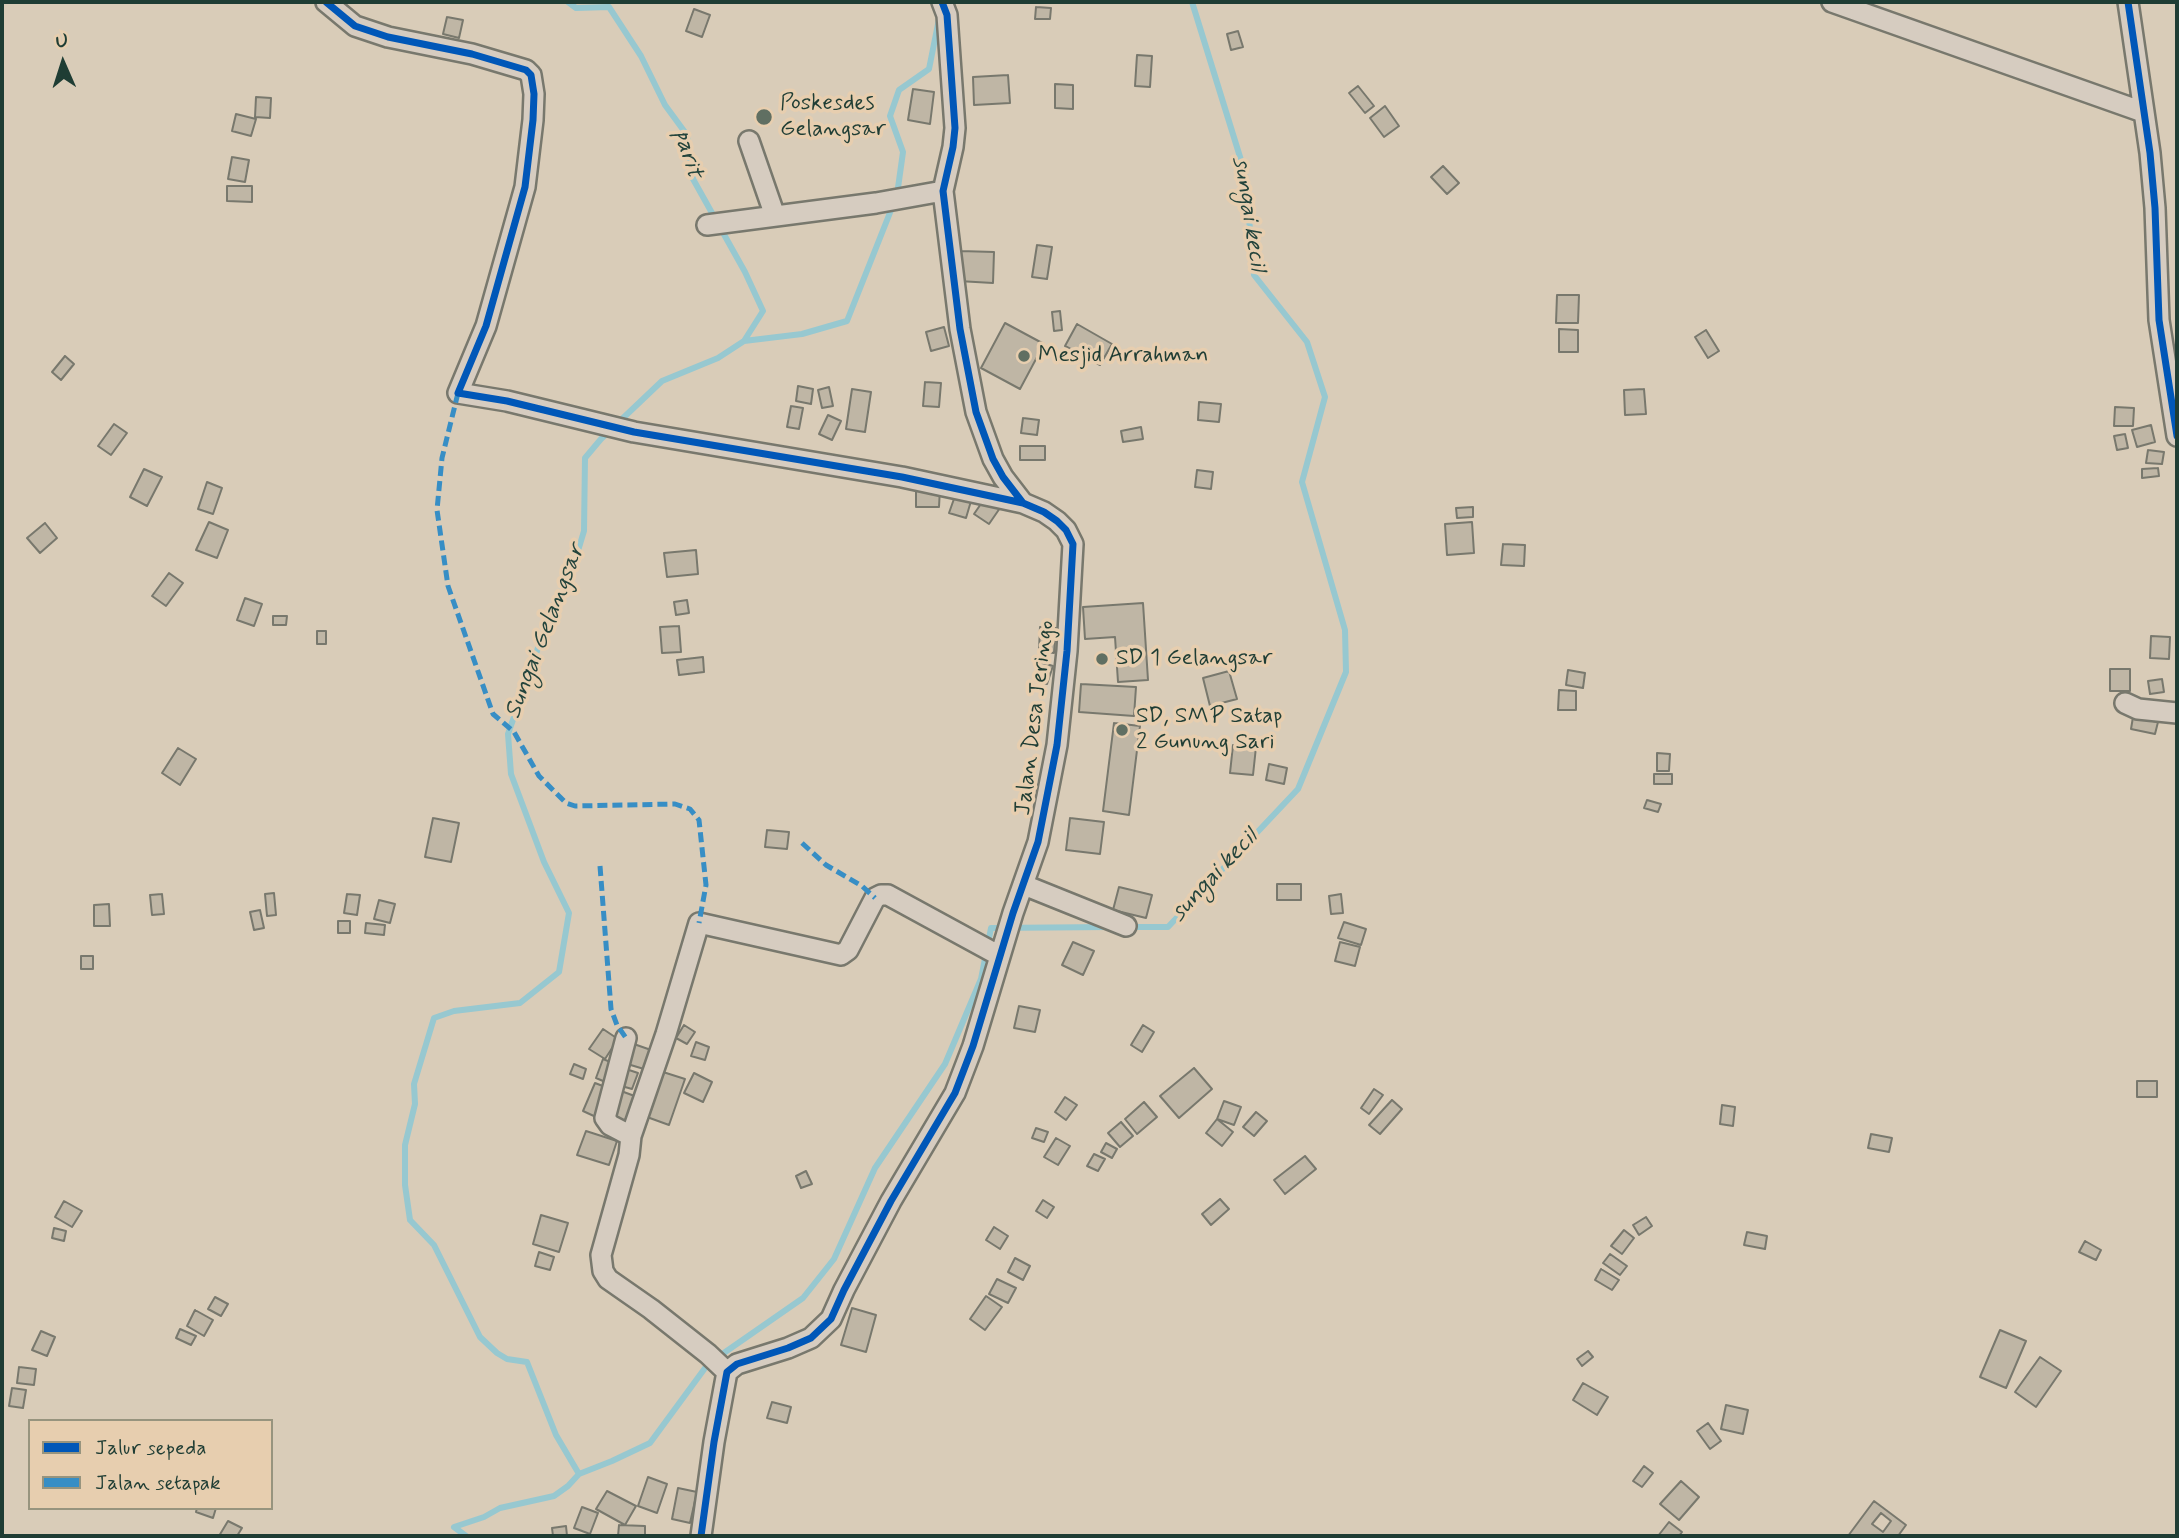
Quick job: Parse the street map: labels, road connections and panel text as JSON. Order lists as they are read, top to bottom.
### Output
{
  "streets": {
    "street": ["Jalan Desa Jeringo"]
  },
  "water": ["parit", "sungai kecil", "Sungai Gelangsar"],
  "places": [
    "Poskesdes Gelangsar",
    "Mesjid Arrahman",
    "SD 1 Gelangsar",
    "SD, SMP Satap 2 Gunung Sari"
  ],
  "legend": ["Jalur sepeda", "Jalan setapak"],
  "north": "top"
}
